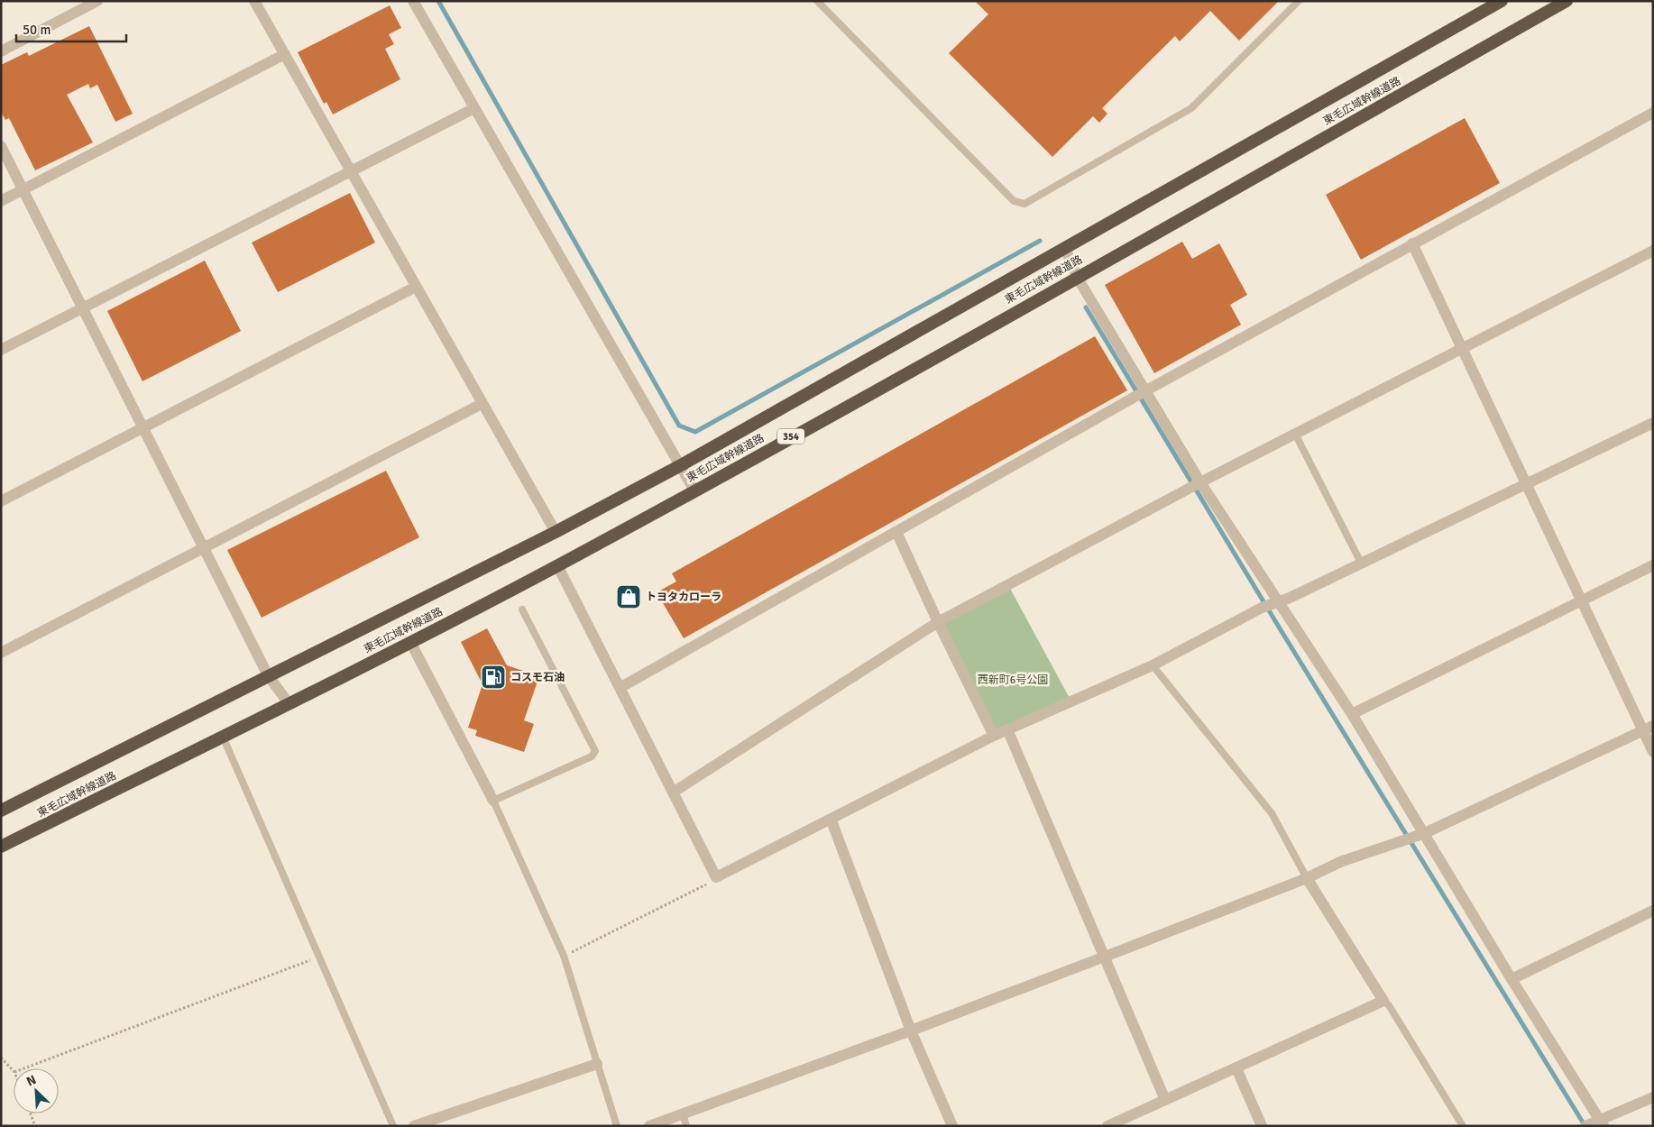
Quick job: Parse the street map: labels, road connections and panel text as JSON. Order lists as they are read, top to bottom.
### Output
{
  "streets": {
    "highway": ["東毛広域幹線道路", "354"]
  },
  "parks": ["西新町6号公園"],
  "places": {
    "shop": ["トヨタカローラ"],
    "fuel station": ["コスモ石油"]
  },
  "scale_bar": "50 m",
  "north": "top left"
}
